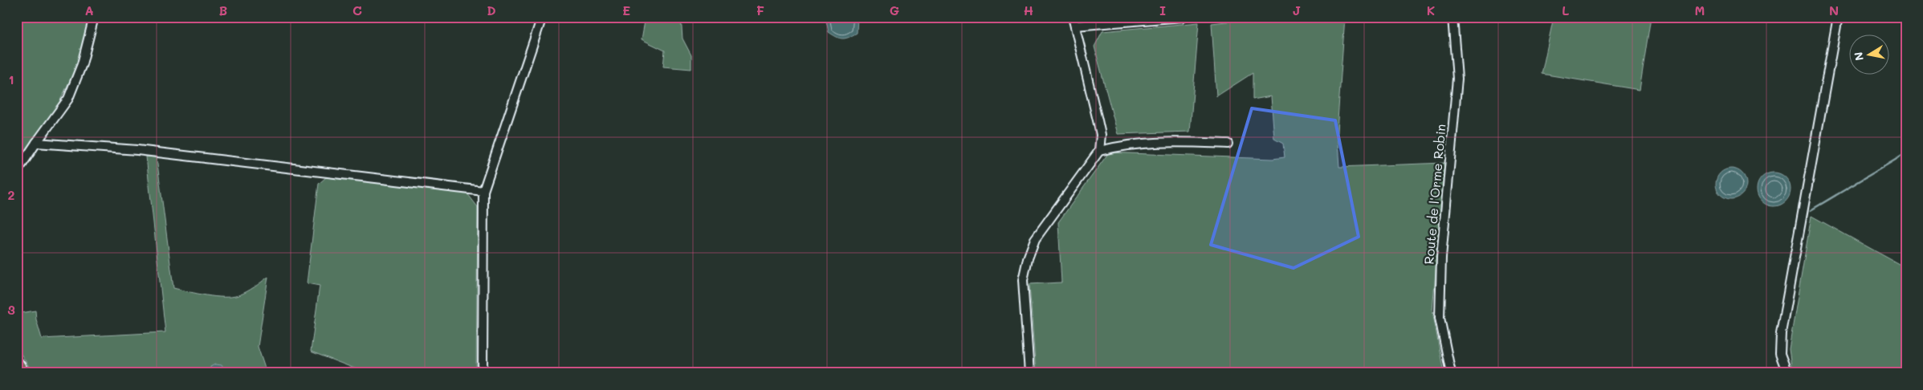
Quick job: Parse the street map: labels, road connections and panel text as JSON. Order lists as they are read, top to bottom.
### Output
{
  "streets": {
    "street": ["Route de l'Orme Robin"]
  },
  "north": "left",
  "grid": {
    "columns": [
      "A",
      "B",
      "C",
      "D",
      "E",
      "F",
      "G",
      "H",
      "I",
      "J",
      "K",
      "L",
      "M",
      "N"
    ],
    "rows": ["1", "2", "3"]
  }
}
